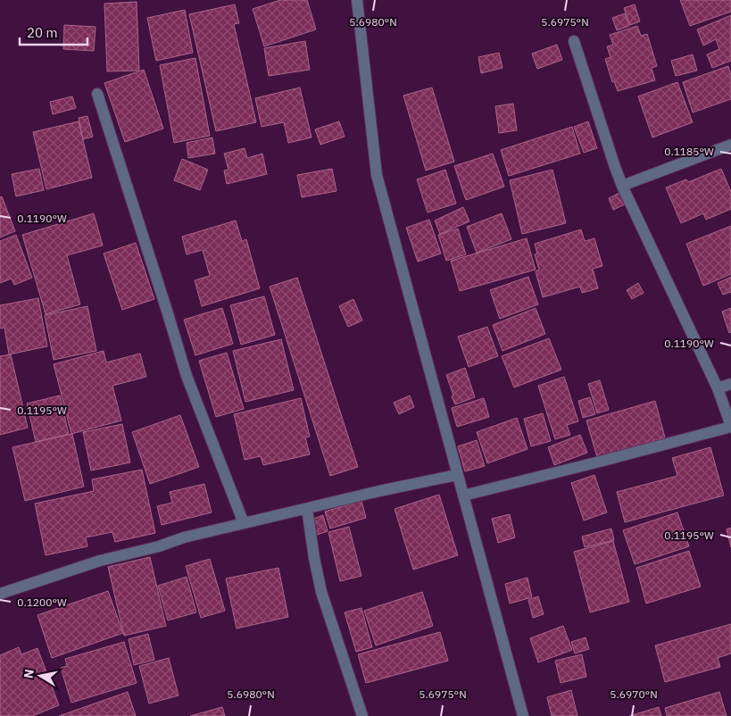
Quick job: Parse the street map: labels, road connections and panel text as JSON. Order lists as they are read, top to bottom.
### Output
{
  "scale_bar": "20 m",
  "north": "left",
  "coordinates": [
    "5.6980°N",
    "5.6975°N",
    "0.1185°W",
    "0.1190°W",
    "0.1195°W",
    "0.1200°W",
    "5.6970°N"
  ]
}
